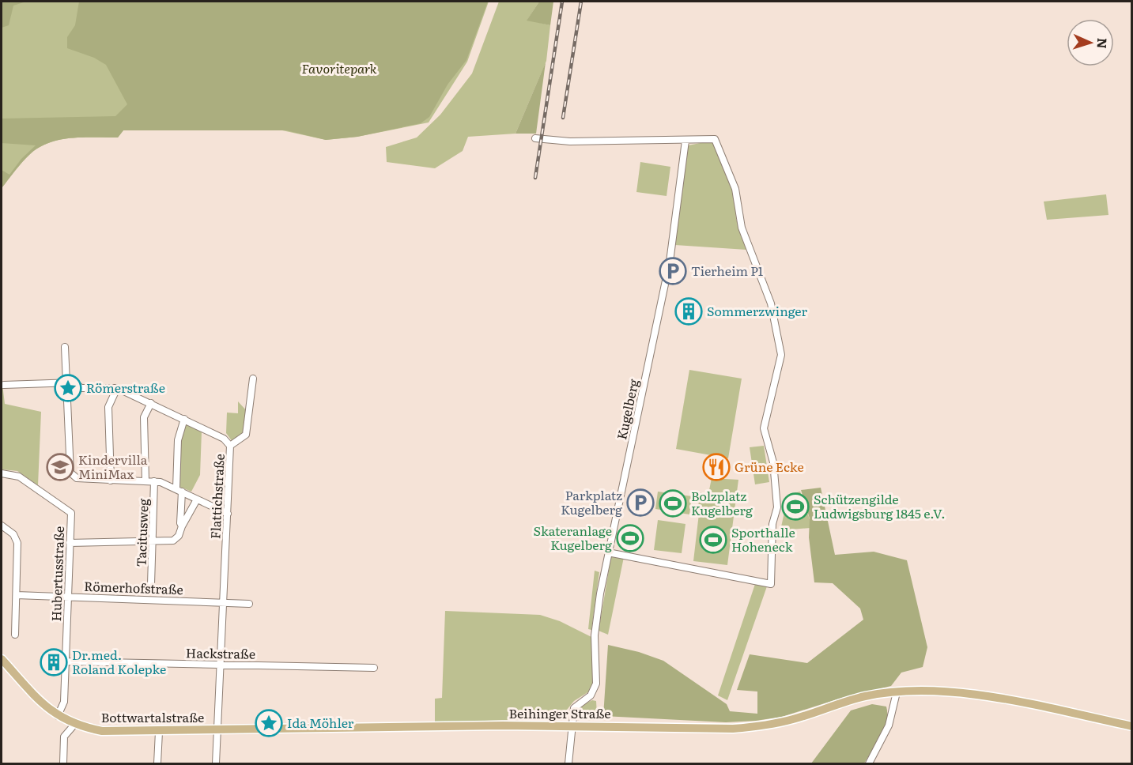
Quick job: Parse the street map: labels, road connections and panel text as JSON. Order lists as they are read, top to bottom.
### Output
{
  "streets": {
    "main road": ["Beihinger Straße", "Bottwartalstraße"],
    "street": [
      "Kugelberg",
      "Flattichstraße",
      "Tacitusweg",
      "Hubertusstraße",
      "Römerhofstraße",
      "Hackstraße"
    ]
  },
  "crossings": [
    ["Kugelberg", "Beihinger Straße"],
    ["Flattichstraße", "Tacitusweg"],
    ["Flattichstraße", "Römerhofstraße"],
    ["Flattichstraße", "Hackstraße"],
    ["Flattichstraße", "Beihinger Straße"],
    ["Flattichstraße", "Bottwartalstraße"],
    ["Hubertusstraße", "Römerhofstraße"],
    ["Hubertusstraße", "Hackstraße"],
    ["Hubertusstraße", "Bottwartalstraße"],
    ["Beihinger Straße", "Bottwartalstraße"]
  ],
  "parks": ["Favoritepark"],
  "places": {
    "parking": ["Tierheim P1", "Parkplatz Kugelberg"],
    "building": ["Sommerzwinger", "Dr.med. Roland Kolepke"],
    "place": ["Römerstraße", "Ida Möhler"],
    "school or university": ["Kindervilla MiniMax"],
    "restaurant": ["Grüne Ecke"],
    "sports": [
      "Bolzplatz Kugelberg",
      "Schützengilde Ludwigsburg 1845 e.V.",
      "Skateranlage Kugelberg",
      "Sporthalle Hoheneck"
    ]
  },
  "north": "right"
}
